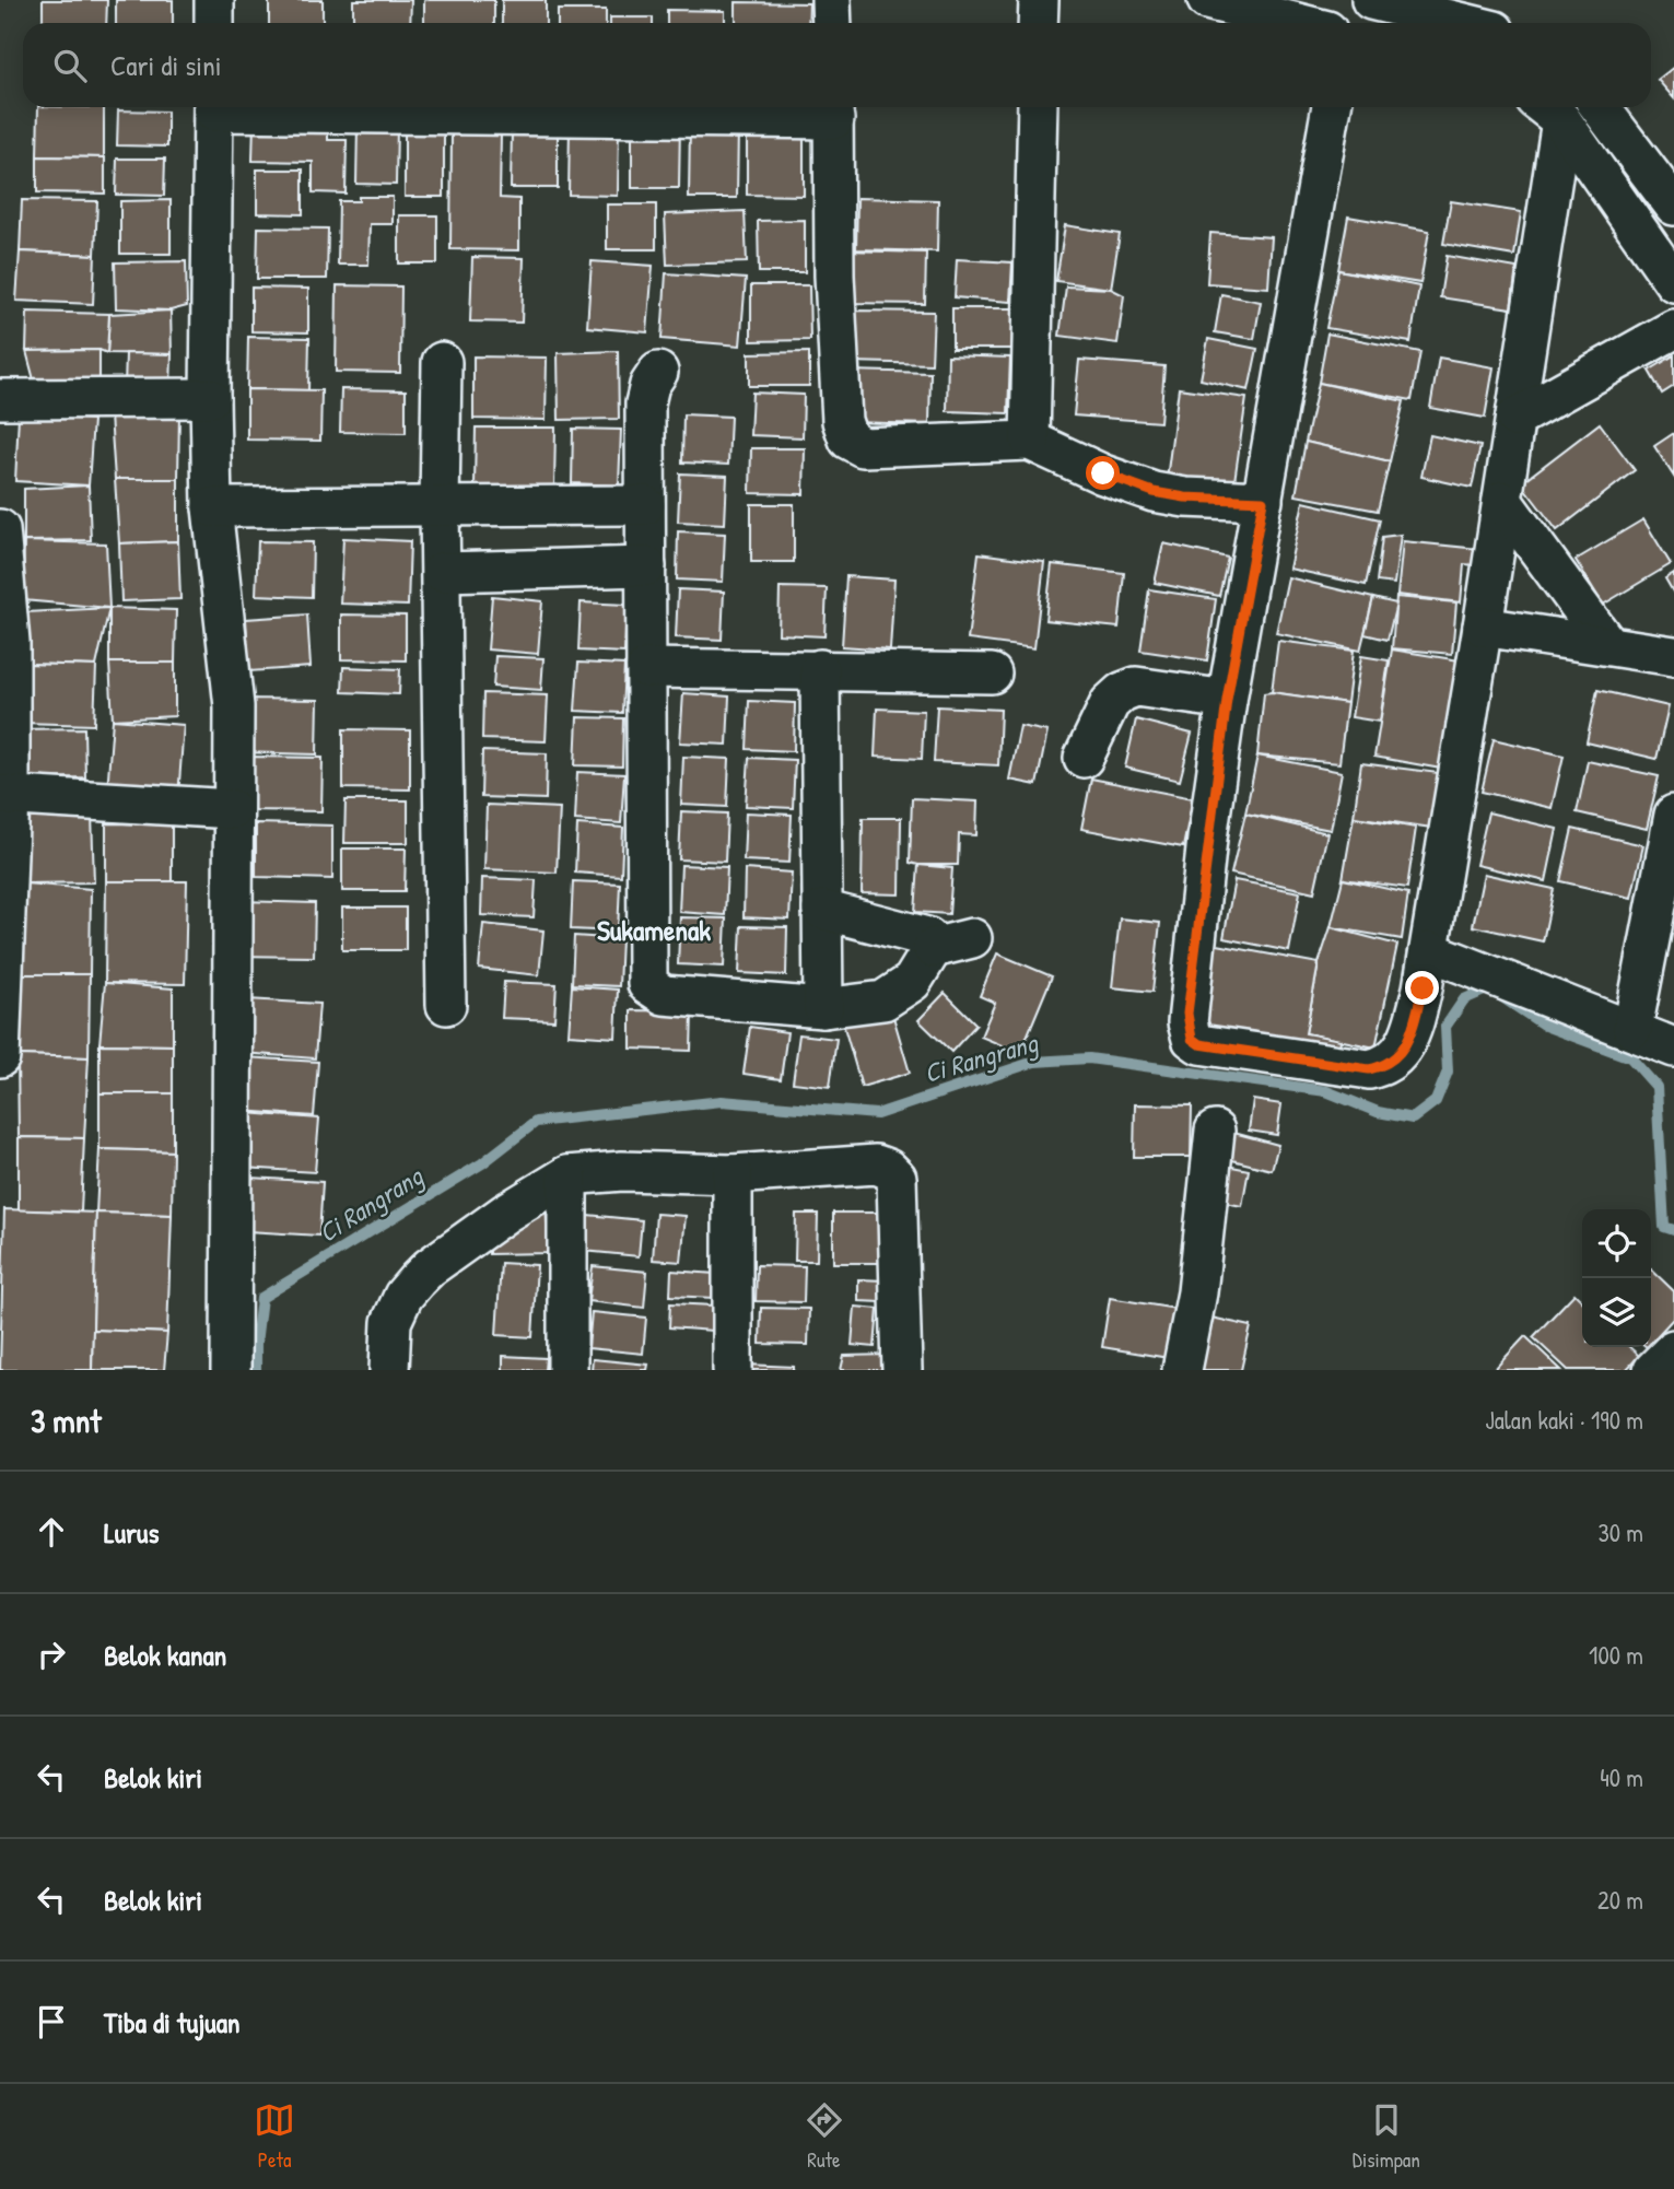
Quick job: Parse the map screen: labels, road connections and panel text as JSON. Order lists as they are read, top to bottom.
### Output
{
  "districts": ["Sukamenak"],
  "water": ["Ci Rangrang"],
  "page": {
    "search": "Cari di sini",
    "heading": ["3 mnt", "Jalan kaki · 190 m"],
    "list": [
      ["Lurus", "30 m"],
      ["Belok kanan", "100 m"],
      ["Belok kiri", "40 m"],
      ["Belok kiri", "20 m"],
      "Tiba di tujuan"
    ],
    "nav": ["Peta", "Rute", "Disimpan"]
  }
}
